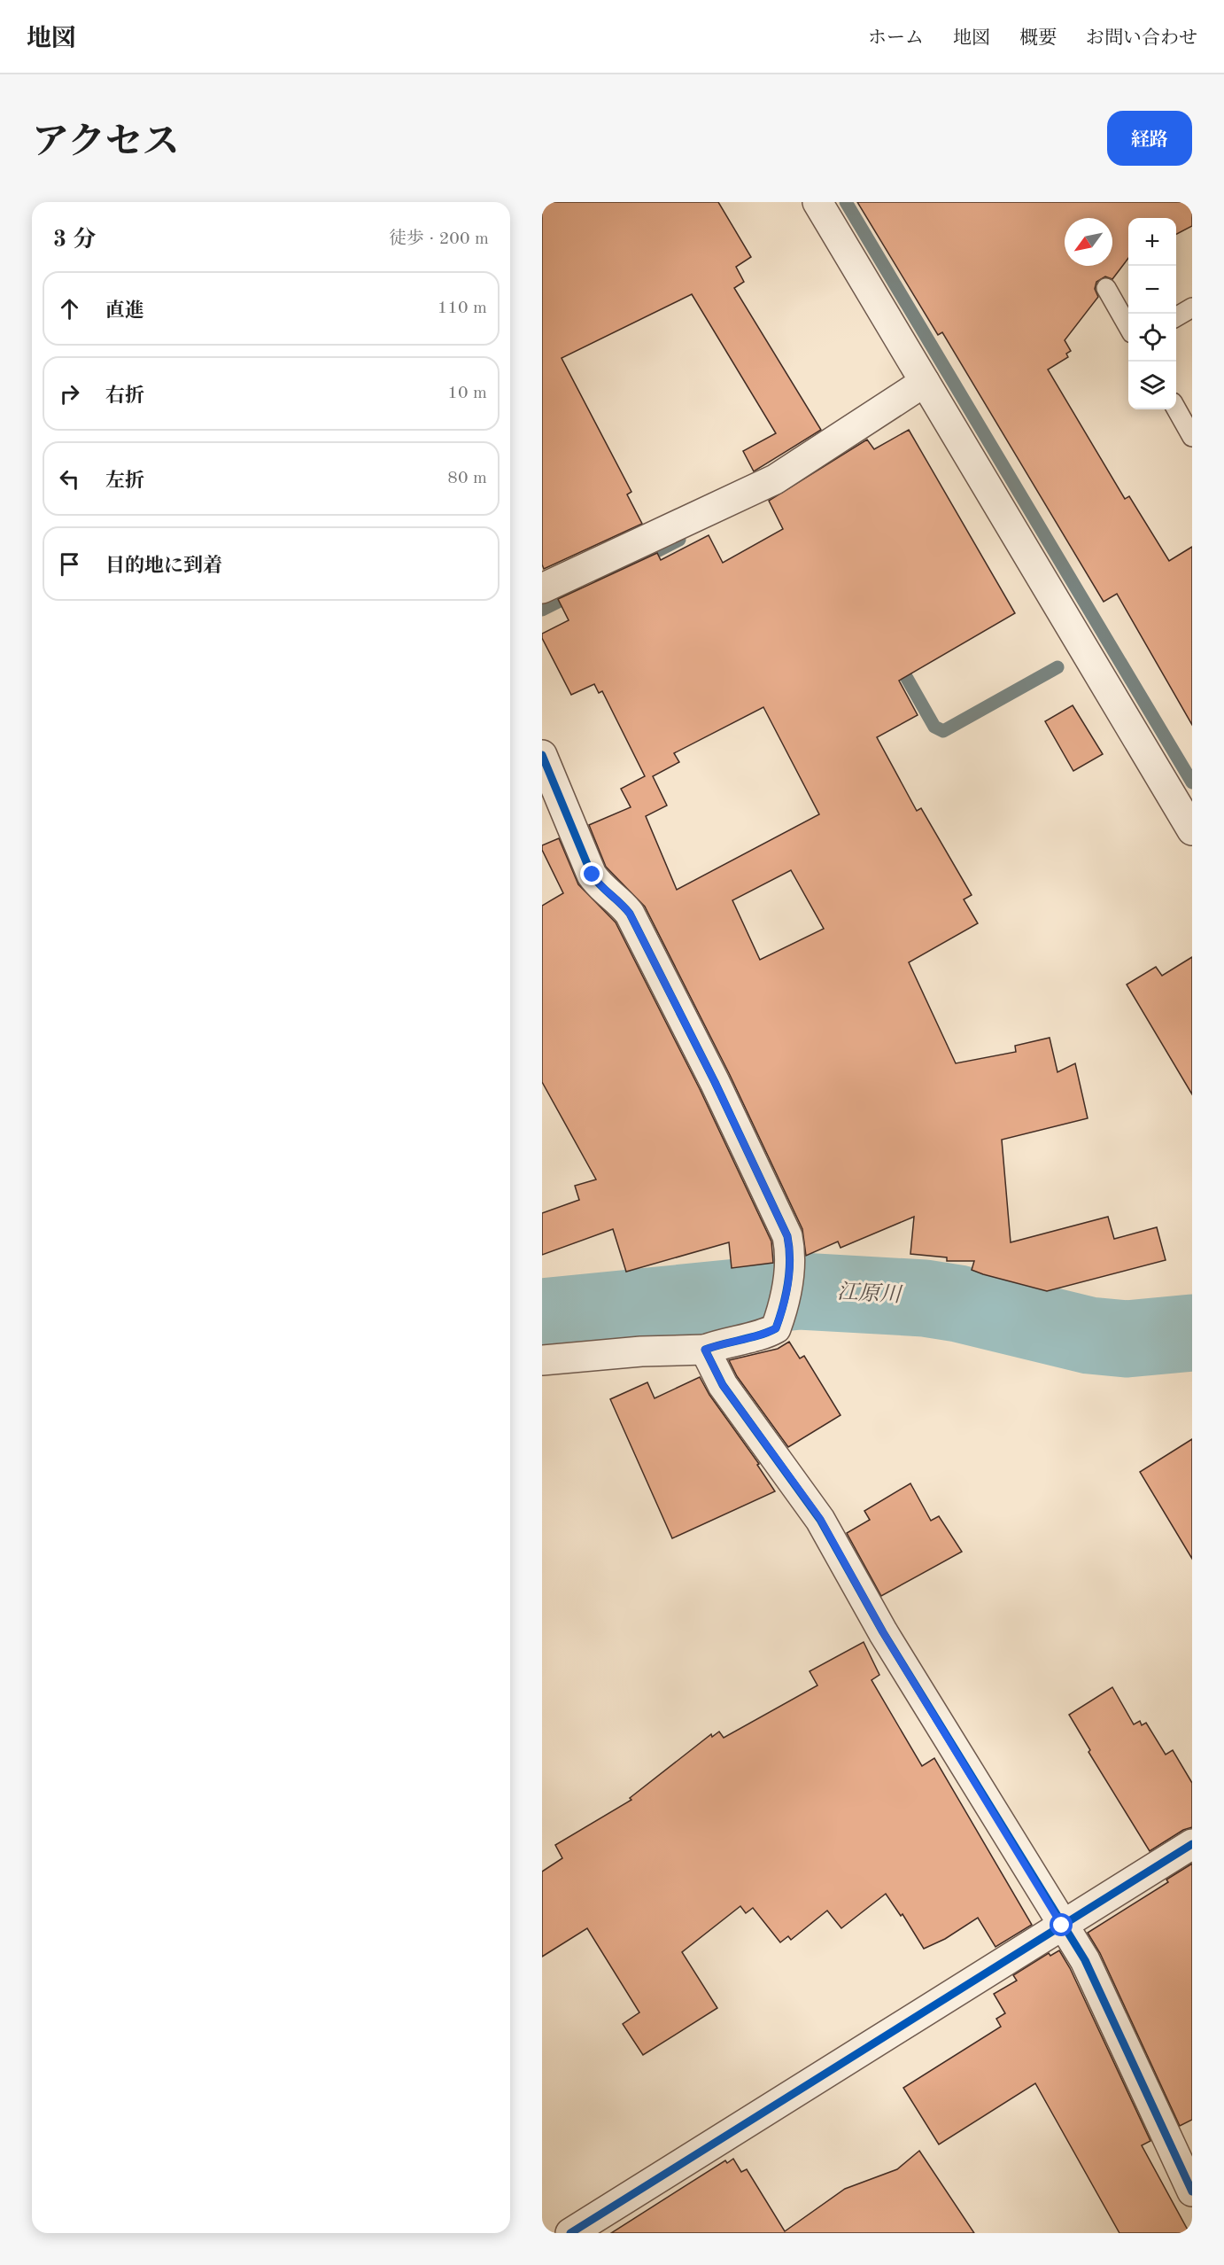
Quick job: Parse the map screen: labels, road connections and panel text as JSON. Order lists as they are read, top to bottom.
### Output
{
  "water": ["江原川"],
  "north": "bottom left",
  "page": {
    "header": "地図",
    "nav": [
      "ホーム",
      "地図",
      "概要",
      "お問い合わせ"
    ],
    "title": "アクセス",
    "buttons": "経路",
    "heading": ["3 分", "徒歩 · 200 m"],
    "map_buttons": ["+", "−"],
    "list": [
      ["直進", "110 m"],
      ["右折", "10 m"],
      ["左折", "80 m"],
      "目的地に到着"
    ]
  }
}
